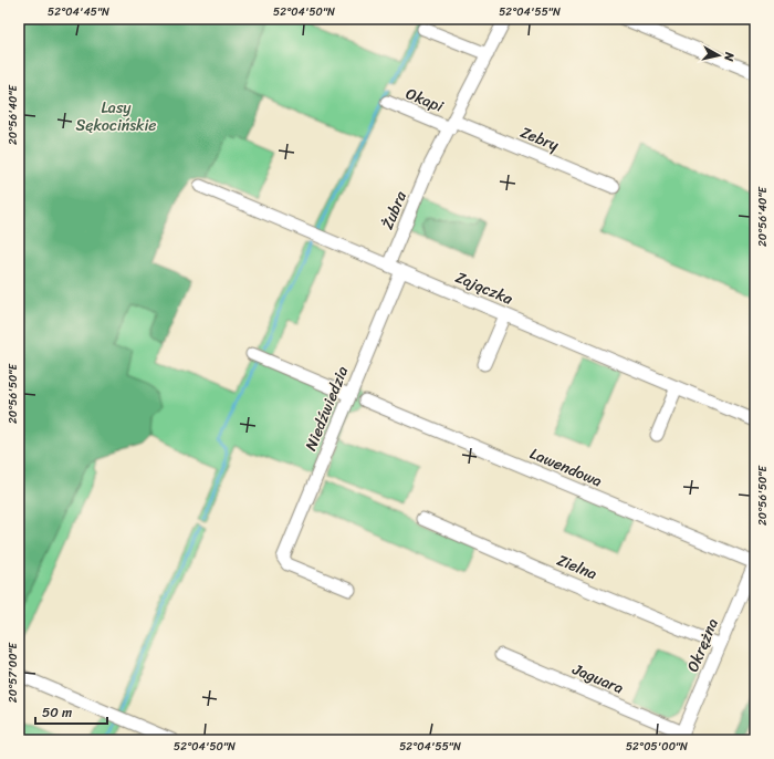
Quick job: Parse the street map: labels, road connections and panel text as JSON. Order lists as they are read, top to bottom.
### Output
{
  "streets": {
    "street": [
      "Okapi",
      "Zebry",
      "Żubra",
      "Zajączka",
      "Niedźwiedzia",
      "Lawendowa",
      "Zielna",
      "Okrężna",
      "Jaguara"
    ]
  },
  "crossings": [
    ["Okapi", "Zebry"],
    ["Okapi", "Żubra"],
    ["Zebry", "Żubra"],
    ["Żubra", "Zajączka"],
    ["Zajączka", "Niedźwiedzia"],
    ["Lawendowa", "Okrężna"],
    ["Zielna", "Okrężna"],
    ["Okrężna", "Jaguara"]
  ],
  "parks": ["Lasy Sękocińskie"],
  "scale_bar": "50 m",
  "north": "right",
  "coordinates": [
    "52°04'45\"N",
    "52°04'50\"N",
    "52°04'55\"N",
    "20°56'40\"E",
    "20°56'50\"E",
    "20°57'00\"E",
    "52°05'00\"N"
  ]
}
